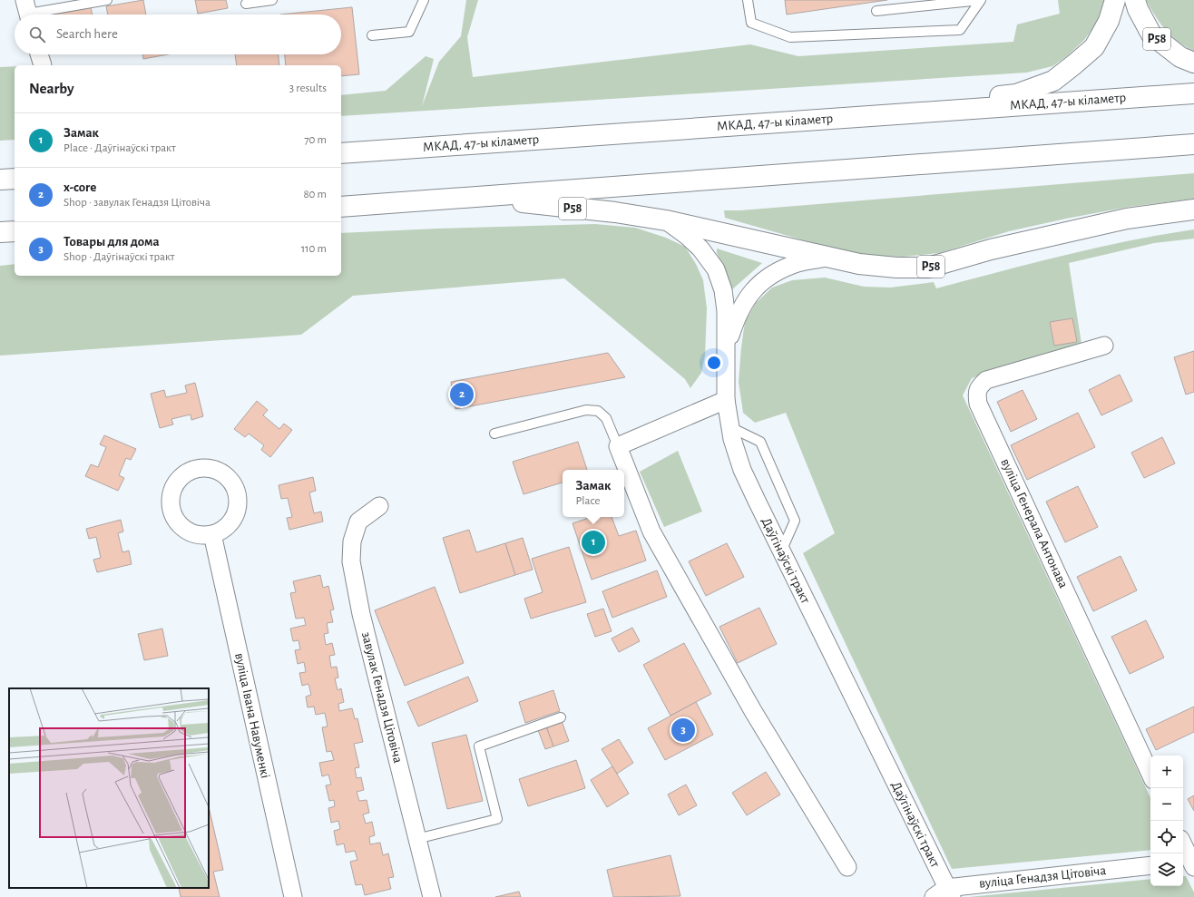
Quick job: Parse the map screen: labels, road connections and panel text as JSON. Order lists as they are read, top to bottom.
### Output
{
  "streets": {
    "highway": ["Р58", "МКАД, 47-ы кіламетр"],
    "street": [
      "вуліца Генерала Антонава",
      "Даўгінаўскі тракт",
      "завулак Генадзя Цітовіча",
      "вуліца Івана Навуменкі",
      "вуліца Генадзя Цітовіча"
    ]
  },
  "crossings": [
    ["Р58", "Даўгінаўскі тракт"],
    ["Даўгінаўскі тракт", "вуліца Генадзя Цітовіча"]
  ],
  "page": {
    "search": "Search here",
    "heading": ["Nearby", "3 results"],
    "list": [
      {
        "mark": "1",
        "name": "Замак",
        "note": "Place · Даўгінаўскі тракт",
        "value": "70 m"
      },
      {
        "mark": "2",
        "name": "x-core",
        "note": "Shop · завулак Генадзя Цітовіча",
        "value": "80 m"
      },
      {
        "mark": "3",
        "name": "Товары для дома",
        "note": "Shop · Даўгінаўскі тракт",
        "value": "110 m"
      }
    ],
    "pins": ["2", "1", "3"],
    "popup": ["Замак", "Place"],
    "map_buttons": ["+", "−"]
  }
}
